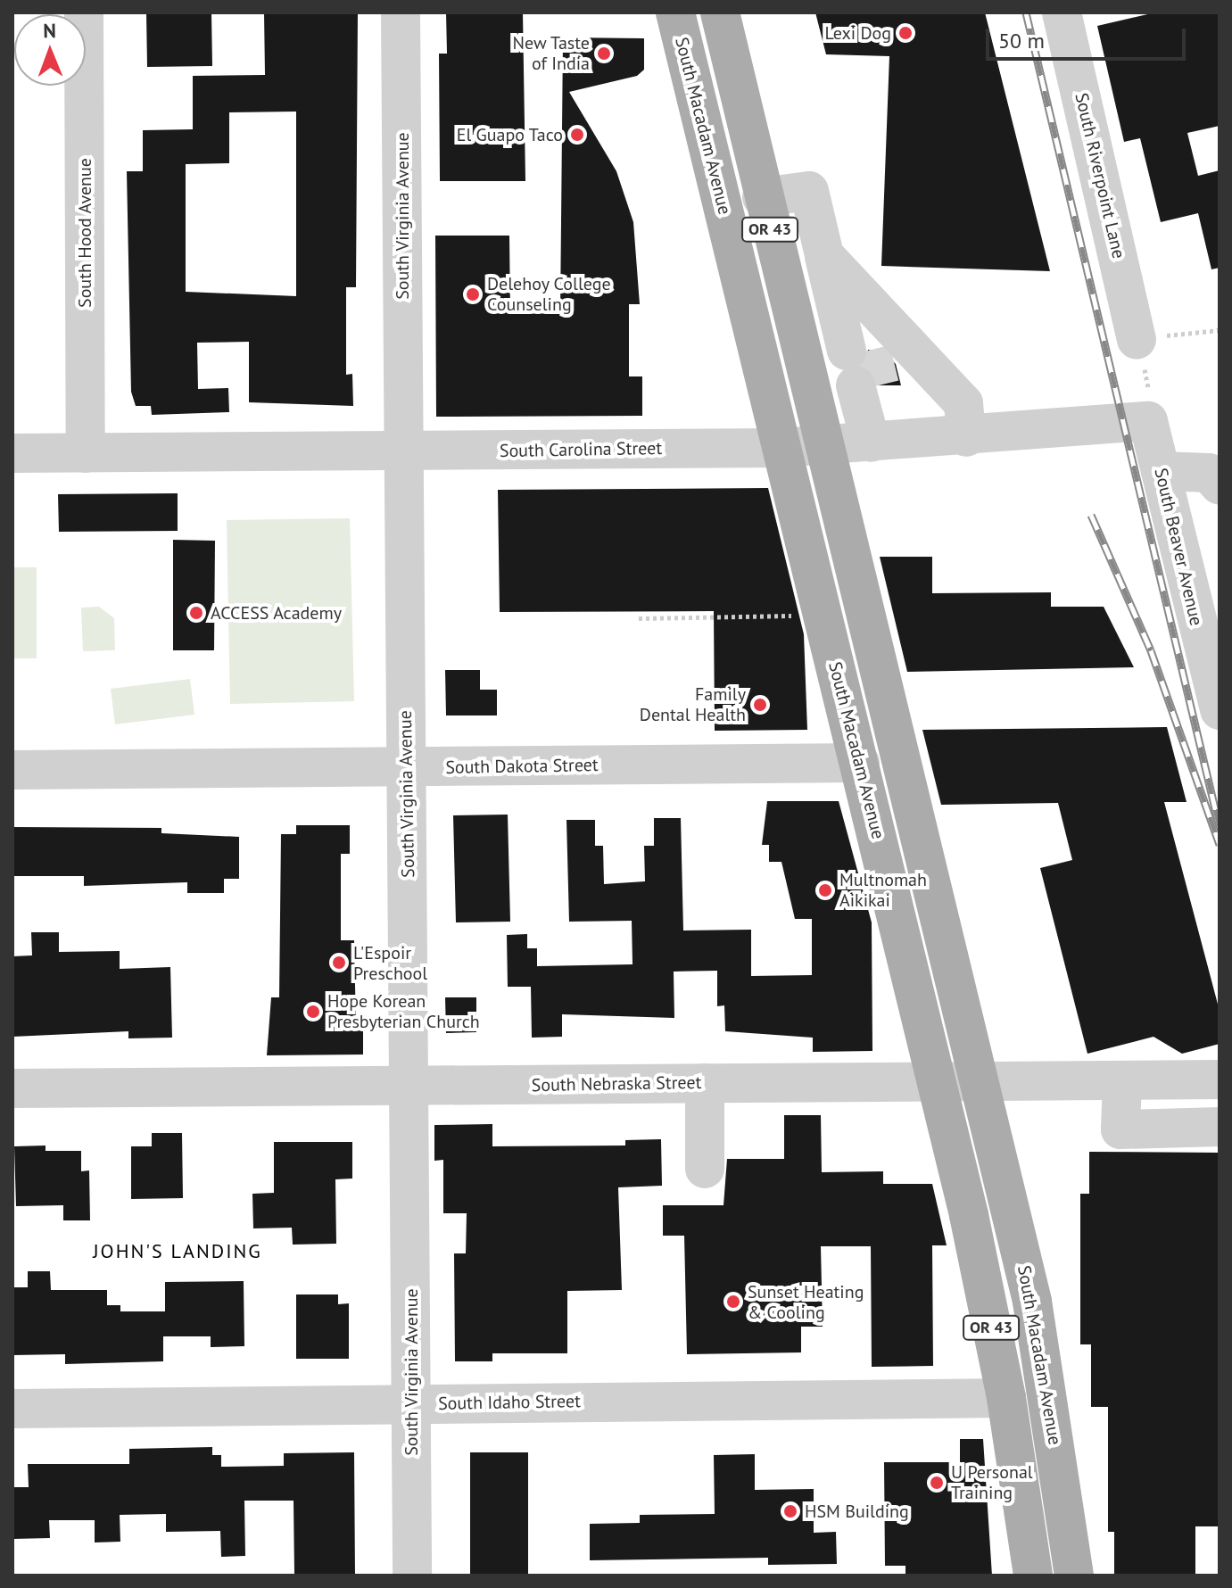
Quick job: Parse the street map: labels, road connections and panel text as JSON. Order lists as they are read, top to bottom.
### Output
{
  "streets": {
    "main road": ["South Macadam Avenue", "OR 43"],
    "street": [
      "South Riverpoint Lane",
      "South Virginia Avenue",
      "South Hood Avenue",
      "South Carolina Street",
      "South Beaver Avenue",
      "South Dakota Street",
      "South Nebraska Street",
      "South Idaho Street"
    ]
  },
  "crossings": [
    ["South Macadam Avenue", "South Carolina Street"],
    ["South Macadam Avenue", "South Dakota Street"],
    ["South Macadam Avenue", "South Nebraska Street"],
    ["South Macadam Avenue", "South Idaho Street"],
    ["South Virginia Avenue", "South Carolina Street"],
    ["South Virginia Avenue", "South Dakota Street"],
    ["South Virginia Avenue", "South Nebraska Street"],
    ["South Virginia Avenue", "South Idaho Street"],
    ["South Hood Avenue", "South Carolina Street"],
    ["South Carolina Street", "South Beaver Avenue"]
  ],
  "districts": ["JOHN'S LANDING"],
  "places": [
    "Lexi Dog",
    "New Taste of India",
    "El Guapo Taco",
    "Delehoy College Counseling",
    "ACCESS Academy",
    "Family Dental Health",
    "Multnomah Aikikai",
    "L'Espoir Preschool",
    "Hope Korean Presbyterian Church",
    "Sunset Heating & Cooling",
    "U Personal Training",
    "HSM Building"
  ],
  "scale_bar": "50 m",
  "north": "top"
}
